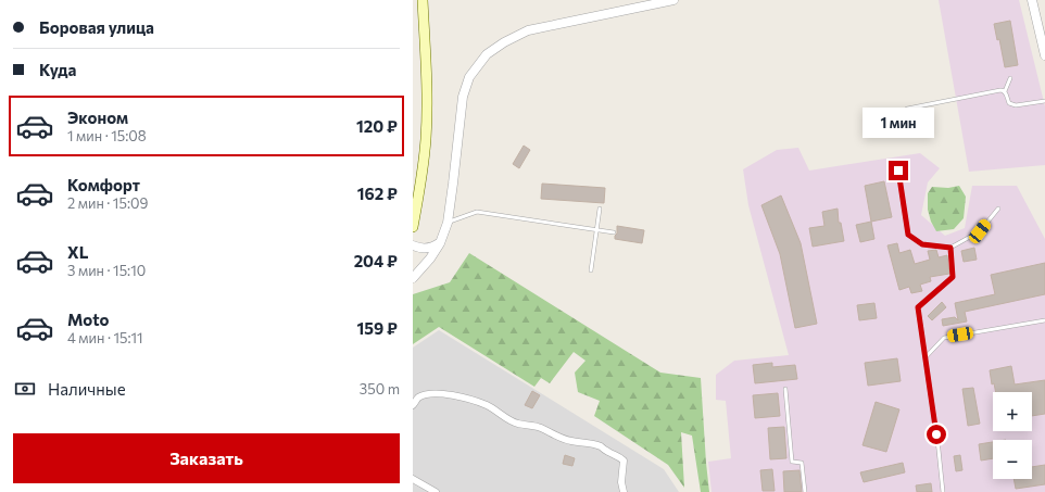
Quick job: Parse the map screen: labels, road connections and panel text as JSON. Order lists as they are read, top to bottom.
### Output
{
  "page": {
    "banner": ["Боровая улица", "Куда"],
    "list": [
      {
        "name": "Эконом",
        "note": "1 мин · 15:08",
        "value": "120 ₽"
      },
      {
        "name": "Комфорт",
        "note": "2 мин · 15:09",
        "value": "162 ₽"
      },
      {
        "name": "XL",
        "note": "3 мин · 15:10",
        "value": "204 ₽"
      },
      {
        "name": "Moto",
        "note": "4 мин · 15:11",
        "value": "159 ₽"
      }
    ],
    "bubble": "1 мин",
    "pay": ["Наличные", "350 m"],
    "map_buttons": ["+", "−"],
    "buttons": "Заказать"
  }
}
